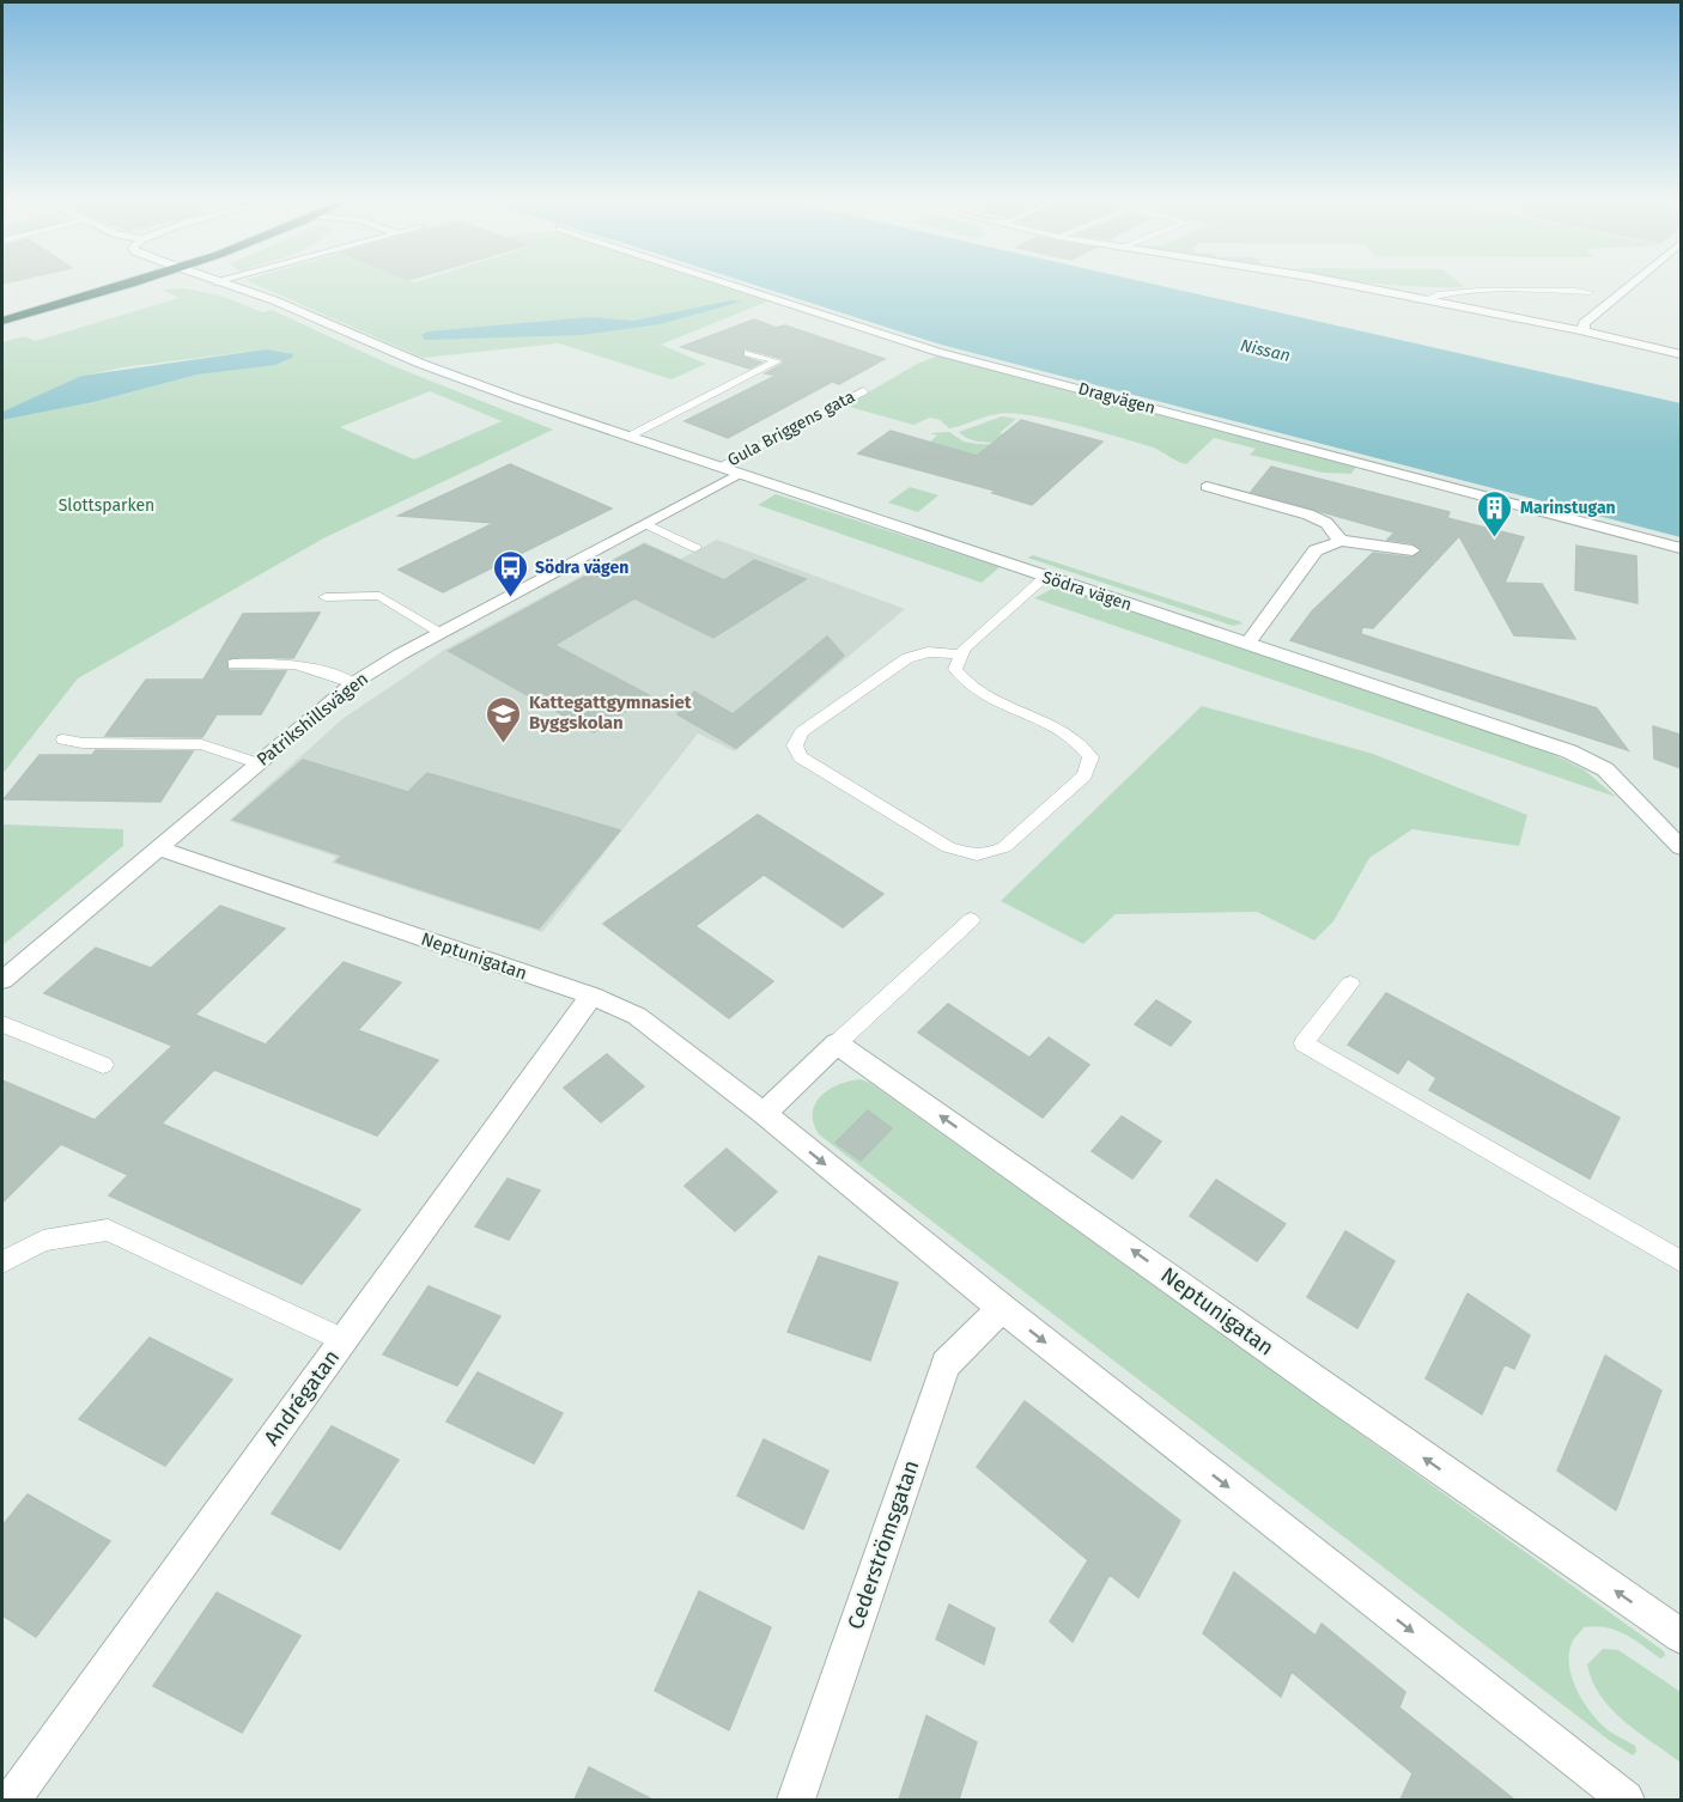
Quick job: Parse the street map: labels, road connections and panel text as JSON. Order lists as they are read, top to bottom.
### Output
{
  "streets": {
    "street": [
      "Dragvägen",
      "Södra vägen",
      "Patrikshillsvägen",
      "Neptunigatan",
      "Andrégatan",
      "Cederströmsgatan"
    ],
    "lane": ["Gula Briggens gata"]
  },
  "crossings": [
    ["Gula Briggens gata", "Södra vägen"],
    ["Södra vägen", "Patrikshillsvägen"],
    ["Patrikshillsvägen", "Neptunigatan"],
    ["Neptunigatan", "Andrégatan"],
    ["Neptunigatan", "Cederströmsgatan"]
  ],
  "water": ["Nissan"],
  "parks": ["Slottsparken"],
  "places": {
    "building": ["Marinstugan"],
    "bus stop": ["Södra vägen"],
    "school or university": ["Kattegattgymnasiet Byggskolan"]
  }
}
